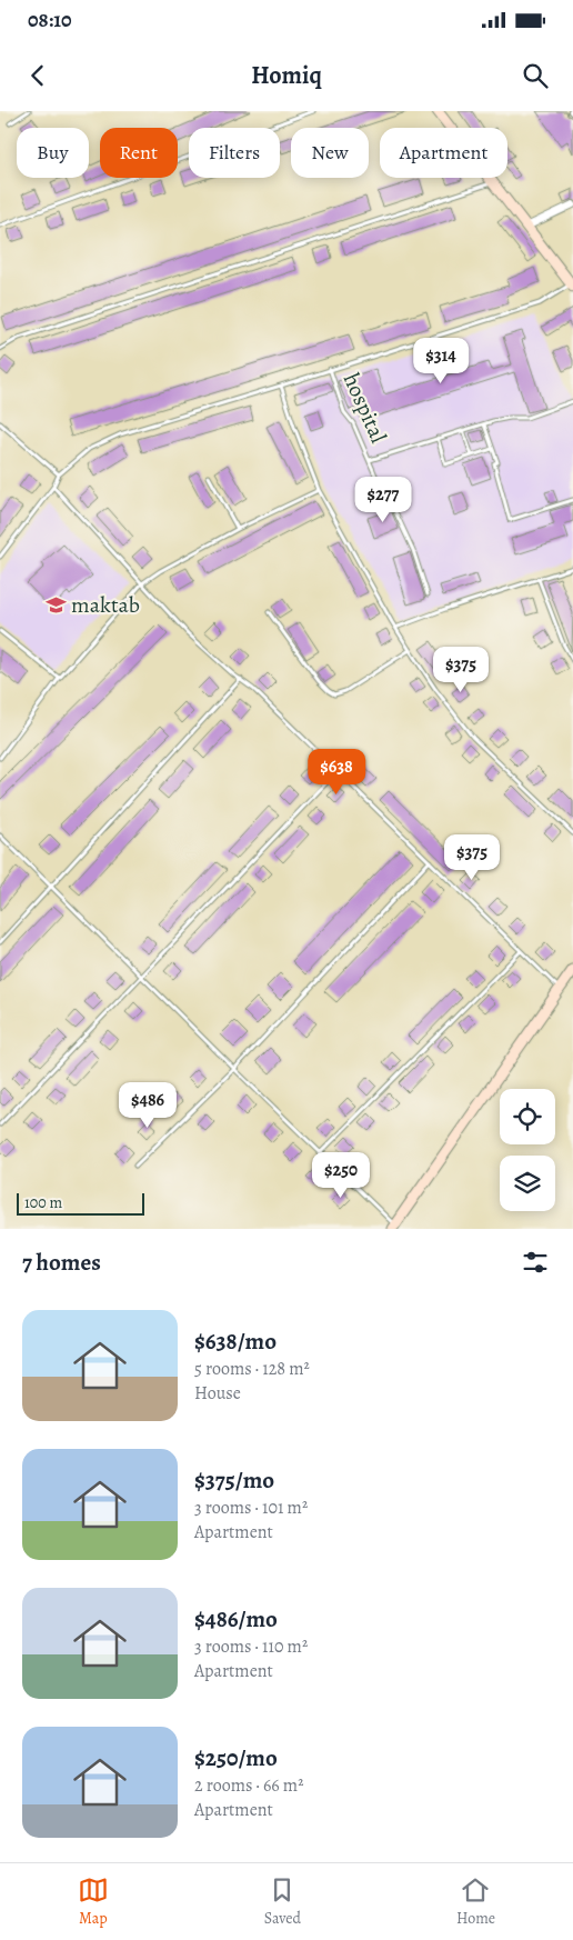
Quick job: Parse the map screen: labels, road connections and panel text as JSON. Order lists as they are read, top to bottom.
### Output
{
  "streets": {
    "lane": ["hospital"]
  },
  "places": {
    "school or university": ["maktab"]
  },
  "scale_bar": "100 m",
  "page": {
    "status": "08:10",
    "header": "Homiq",
    "chip": [
      "Buy",
      "Rent",
      "Filters",
      "New",
      "Apartment"
    ],
    "price": [
      "$314",
      "$277",
      "$375",
      "$638",
      "$375",
      "$486",
      "$250"
    ],
    "scale": "100 m",
    "heading": "7 homes",
    "list": [
      {
        "name": "$638/mo",
        "note": "5 rooms · 128 m² · House"
      },
      {
        "name": "$375/mo",
        "note": "3 rooms · 101 m² · Apartment"
      },
      {
        "name": "$486/mo",
        "note": "3 rooms · 110 m² · Apartment"
      },
      {
        "name": "$250/mo",
        "note": "2 rooms · 66 m² · Apartment"
      }
    ],
    "tabs": ["Map", "Saved", "Home"]
  }
}
